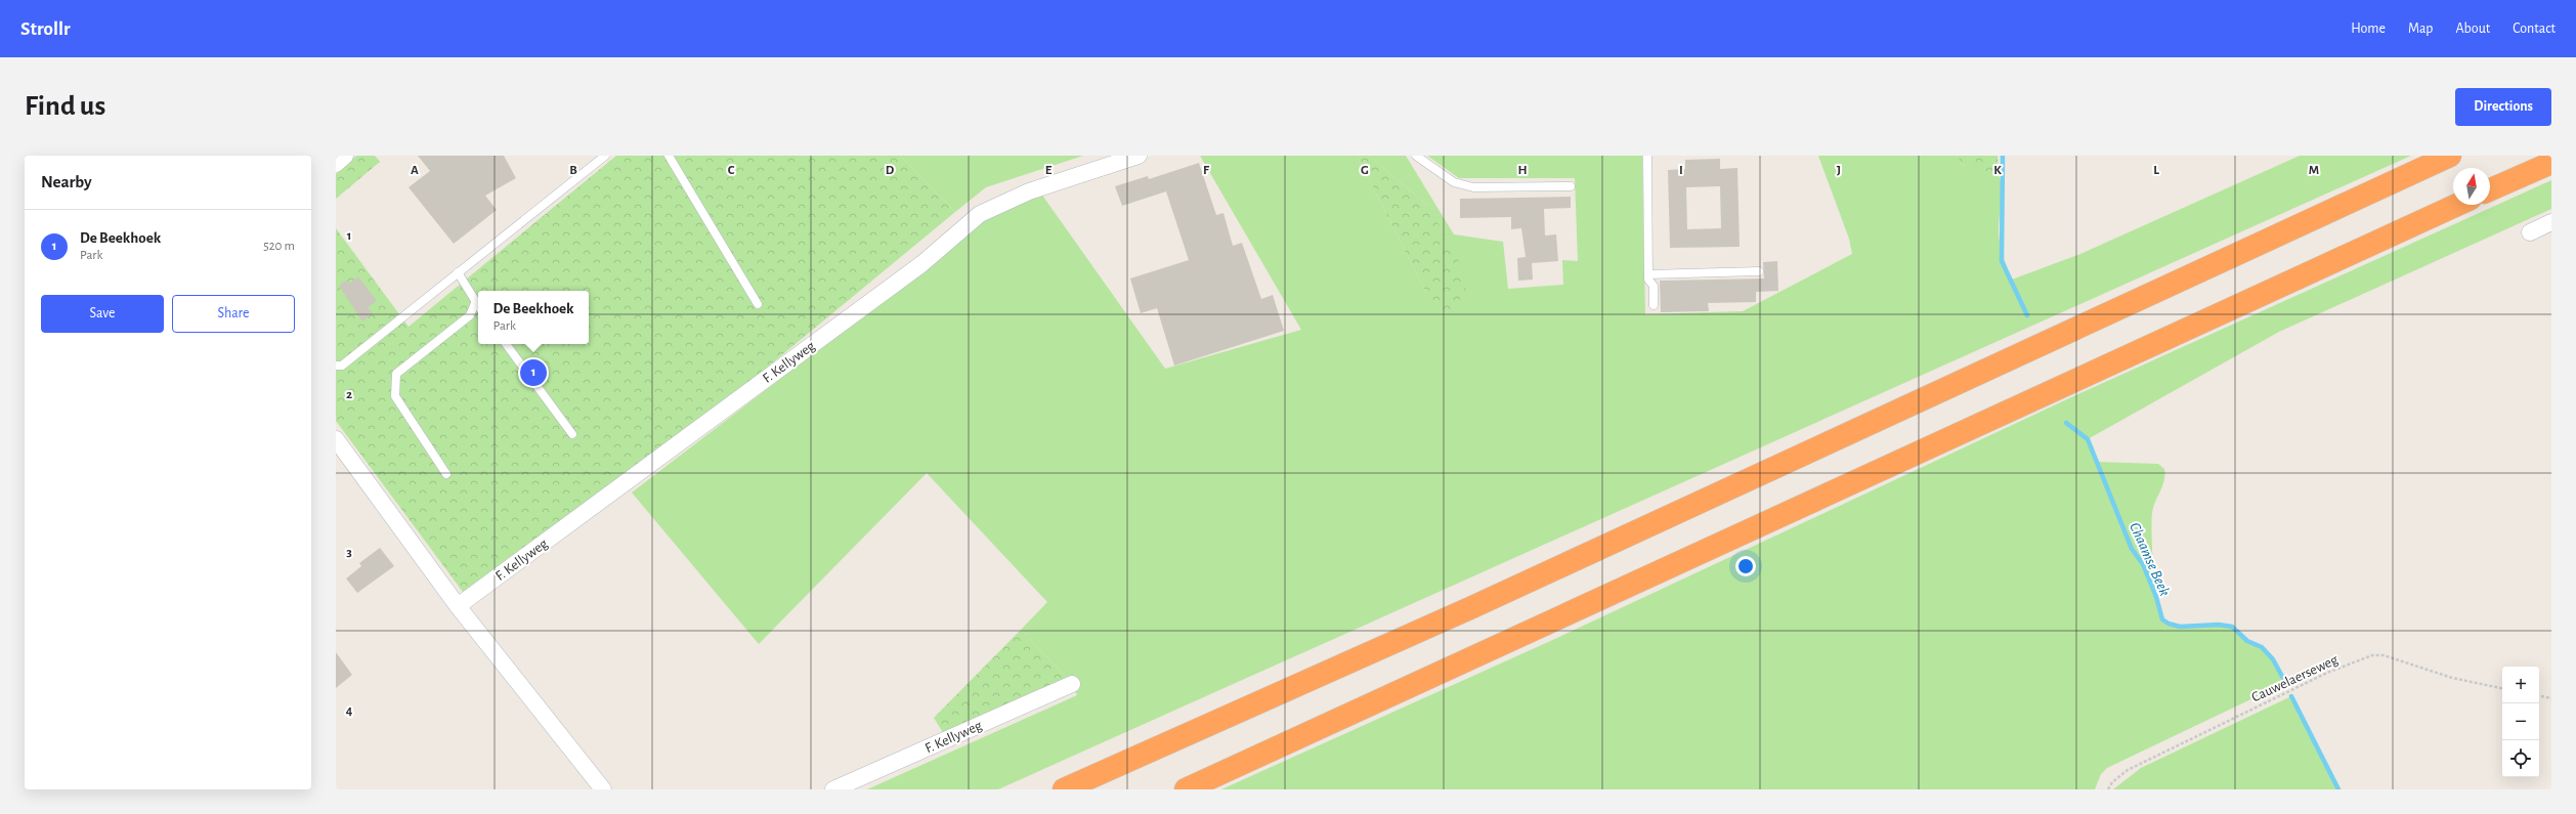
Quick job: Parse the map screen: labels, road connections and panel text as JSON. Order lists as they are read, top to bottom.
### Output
{
  "streets": {
    "street": ["F. Kellyweg"],
    "path": ["Cauwelaerseweg"]
  },
  "water": ["Chaamse Beek"],
  "north": "top",
  "page": {
    "header": "Strollr",
    "nav": [
      "Home",
      "Map",
      "About",
      "Contact"
    ],
    "buttons": [
      "Directions",
      ["Save", "Share"]
    ],
    "title": "Find us",
    "heading": "Nearby",
    "list": [
      {
        "mark": "1",
        "name": "De Beekhoek",
        "note": "Park",
        "value": "520 m"
      }
    ],
    "popup": ["De Beekhoek", "Park"],
    "pins": "1",
    "map_buttons": ["+", "−"]
  },
  "grid": {
    "columns": [
      "A",
      "B",
      "C",
      "D",
      "E",
      "F",
      "G",
      "H",
      "I",
      "J",
      "K",
      "L",
      "M"
    ],
    "rows": [
      "1",
      "2",
      "3",
      "4"
    ]
  }
}
